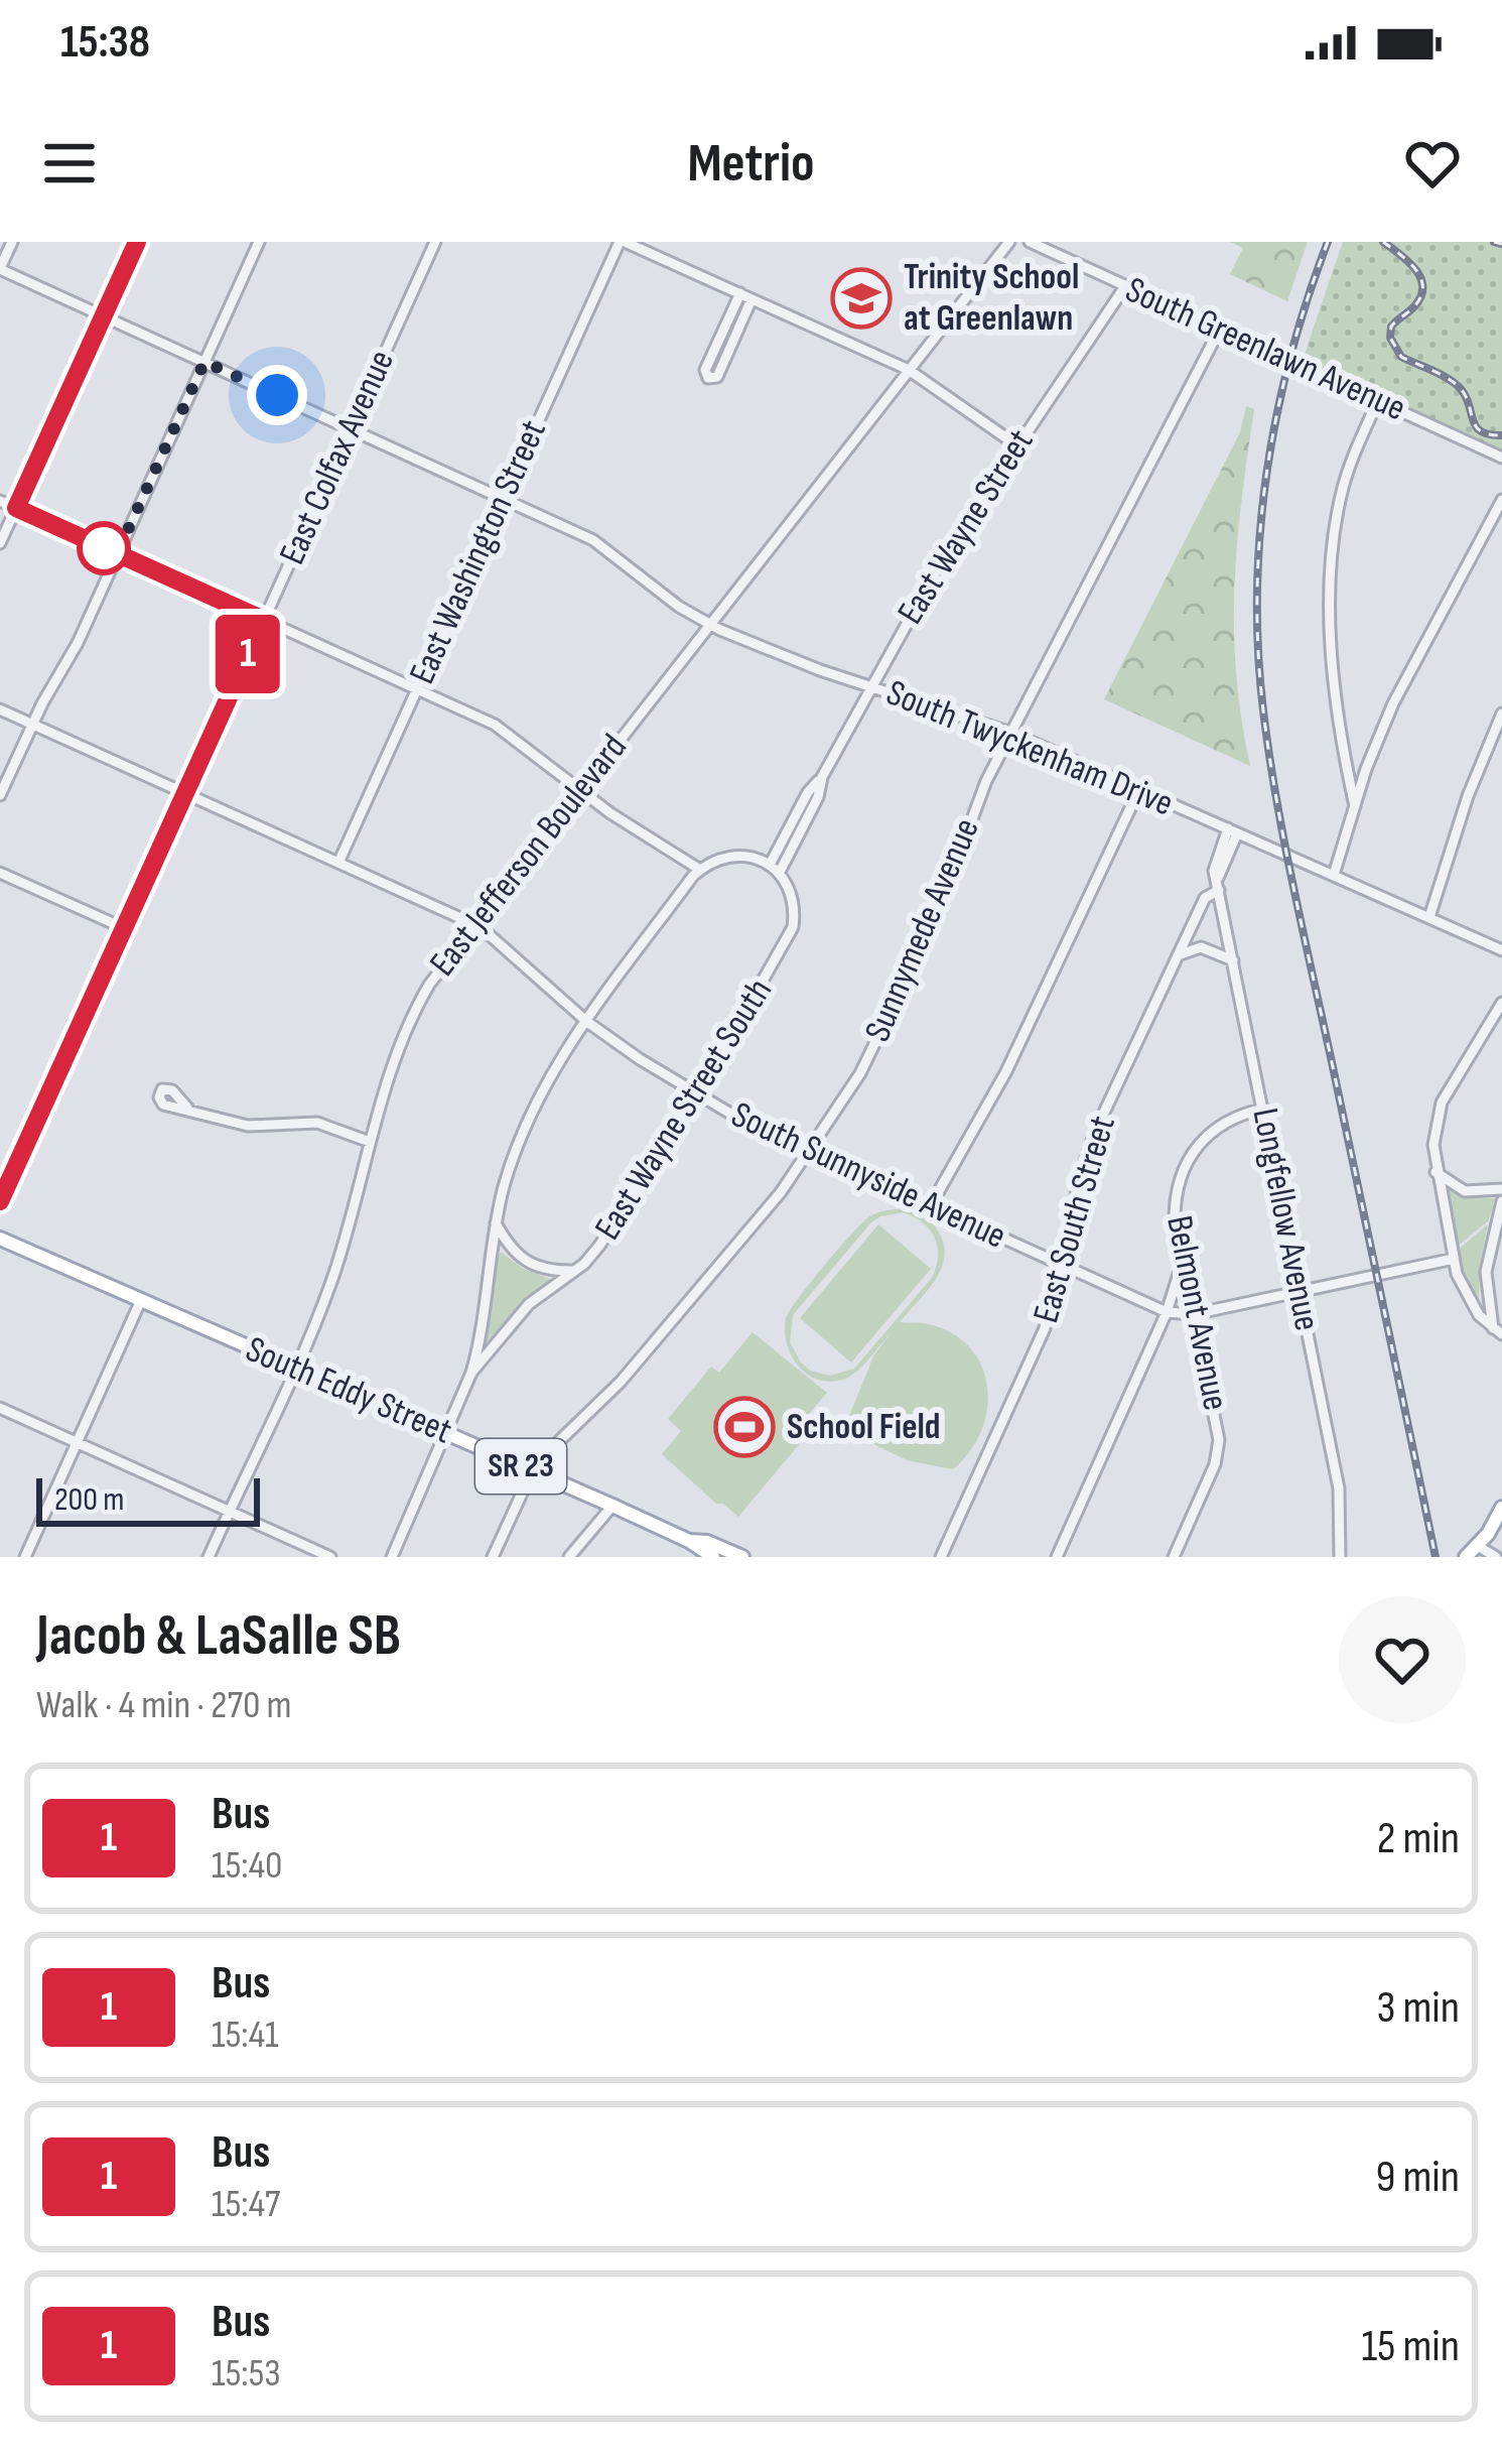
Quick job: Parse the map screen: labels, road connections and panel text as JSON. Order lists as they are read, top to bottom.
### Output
{
  "streets": {
    "main road": ["East Colfax Avenue", "South Eddy Street", "SR 23"],
    "street": [
      "South Greenlawn Avenue",
      "East Wayne Street",
      "East Washington Street",
      "South Twyckenham Drive",
      "East Jefferson Boulevard",
      "Sunnymede Avenue",
      "East Wayne Street South",
      "South Sunnyside Avenue",
      "East South Street",
      "Longfellow Avenue",
      "Belmont Avenue"
    ]
  },
  "crossings": [
    ["South Greenlawn Avenue", "East Wayne Street"],
    ["South Greenlawn Avenue", "Sunnymede Avenue"],
    ["East Colfax Avenue", "South Twyckenham Drive"],
    ["East Colfax Avenue", "South Sunnyside Avenue"],
    ["East Wayne Street", "South Twyckenham Drive"],
    ["East Wayne Street", "East Wayne Street South"],
    ["East Washington Street", "South Twyckenham Drive"],
    ["East Washington Street", "South Sunnyside Avenue"],
    ["South Twyckenham Drive", "East Jefferson Boulevard"],
    ["South Twyckenham Drive", "Sunnymede Avenue"],
    ["South Twyckenham Drive", "Longfellow Avenue"],
    ["East Jefferson Boulevard", "South Sunnyside Avenue"],
    ["East Jefferson Boulevard", "South Eddy Street"],
    ["Sunnymede Avenue", "South Sunnyside Avenue"],
    ["Sunnymede Avenue", "South Eddy Street"],
    ["East Wayne Street South", "South Sunnyside Avenue"],
    ["South Sunnyside Avenue", "East South Street"],
    ["South Sunnyside Avenue", "Longfellow Avenue"],
    ["South Sunnyside Avenue", "Belmont Avenue"],
    ["East South Street", "Longfellow Avenue"],
    ["Longfellow Avenue", "Belmont Avenue"],
    ["South Eddy Street", "SR 23"]
  ],
  "places": {
    "school or university": ["Trinity School at Greenlawn"],
    "sports": ["School Field"]
  },
  "lines": ["bus line 1"],
  "scale_bar": "200 m",
  "page": {
    "status": "15:38",
    "header": "Metrio",
    "on_map": "1",
    "scale": "200 m",
    "heading": ["Jacob & LaSalle SB", "Walk · 4 min · 270 m"],
    "list": [
      {
        "mark": "1",
        "name": "Bus",
        "note": "15:40",
        "value": "2 min"
      },
      {
        "mark": "1",
        "name": "Bus",
        "note": "15:41",
        "value": "3 min"
      },
      {
        "mark": "1",
        "name": "Bus",
        "note": "15:47",
        "value": "9 min"
      },
      {
        "mark": "1",
        "name": "Bus",
        "note": "15:53",
        "value": "15 min"
      }
    ]
  }
}
